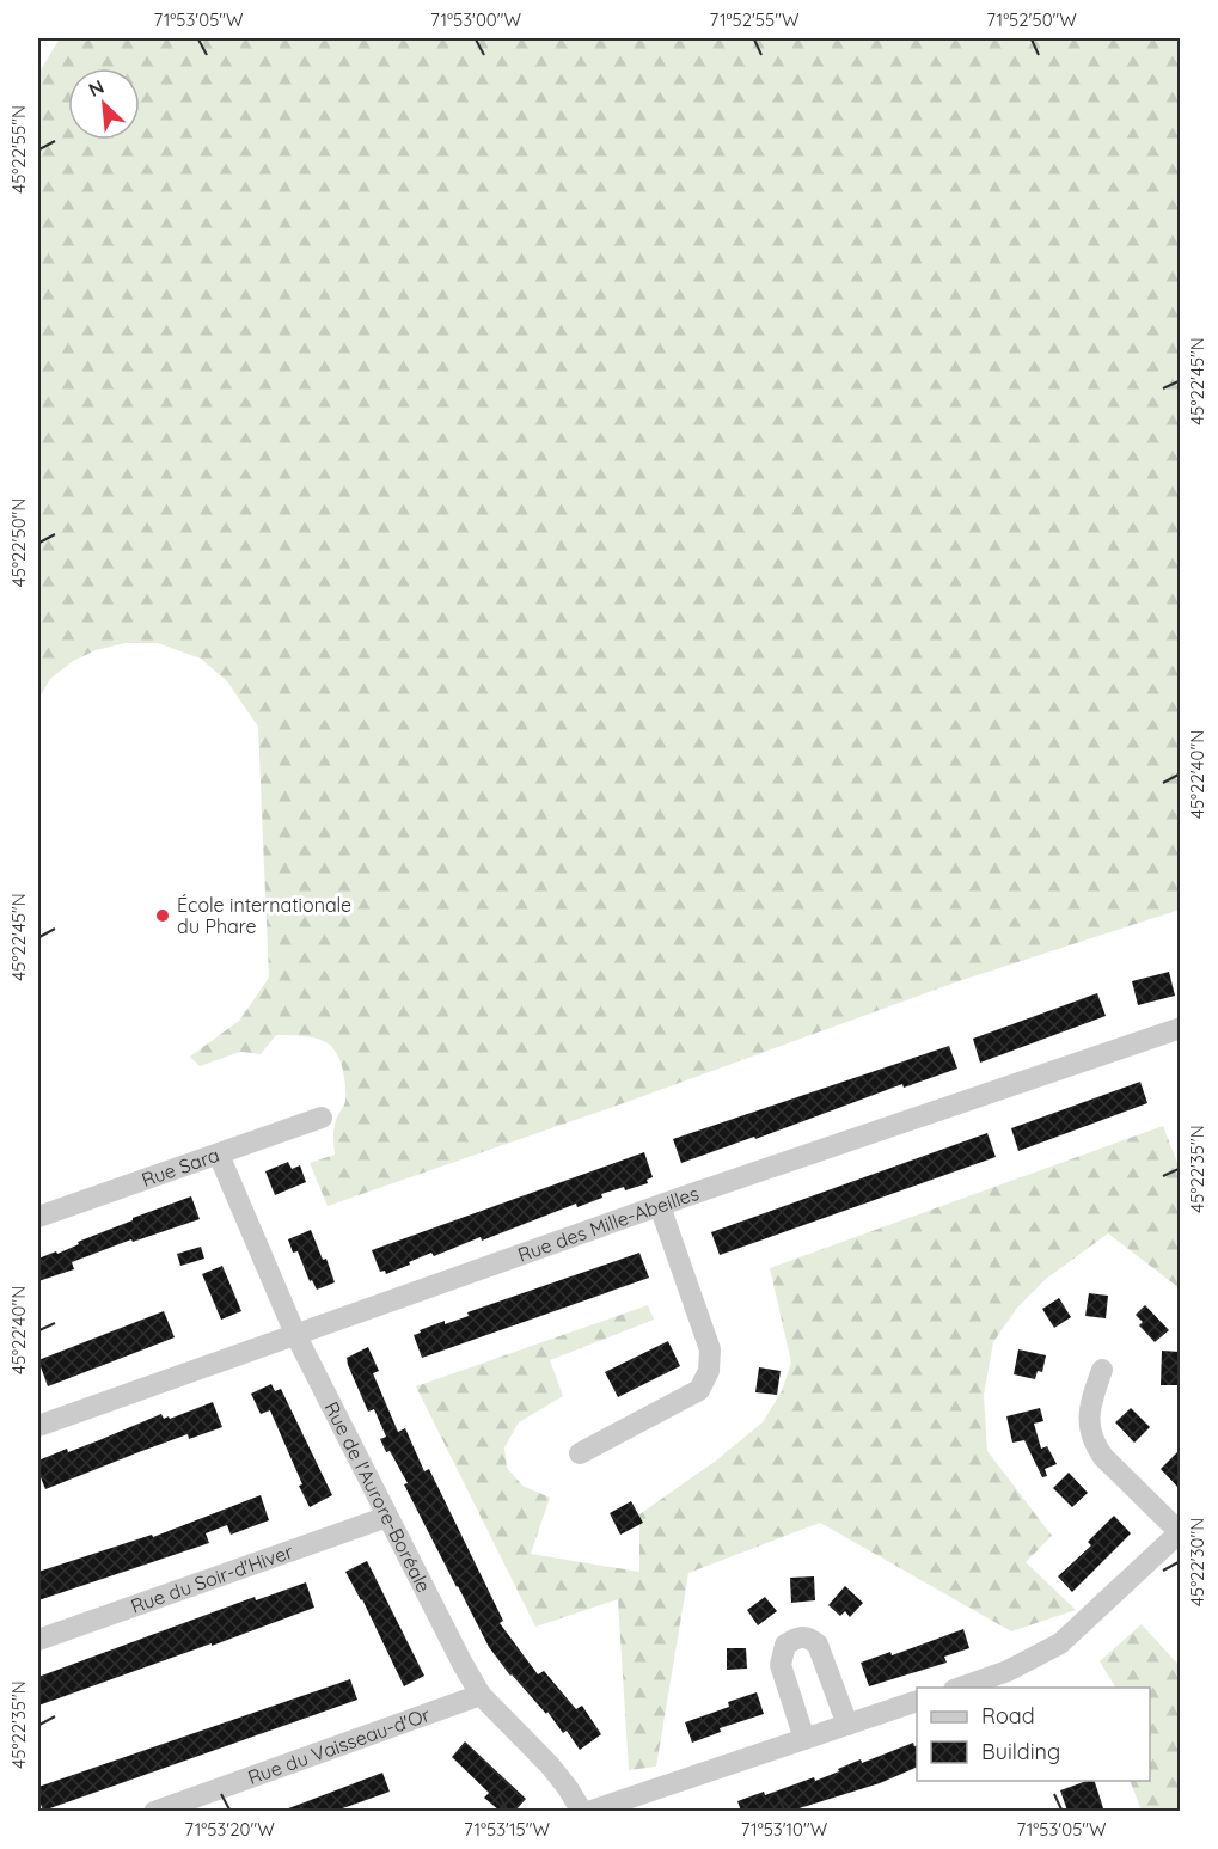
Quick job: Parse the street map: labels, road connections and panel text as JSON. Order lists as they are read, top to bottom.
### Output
{
  "streets": {
    "street": [
      "Rue Sara",
      "Rue des Mille-Abeilles",
      "Rue de l'Aurore-Boréale",
      "Rue du Soir-d'Hiver",
      "Rue du Vaisseau-d'Or"
    ]
  },
  "crossings": [
    ["Rue Sara", "Rue de l'Aurore-Boréale"],
    ["Rue des Mille-Abeilles", "Rue de l'Aurore-Boréale"],
    ["Rue de l'Aurore-Boréale", "Rue du Soir-d'Hiver"],
    ["Rue de l'Aurore-Boréale", "Rue du Vaisseau-d'Or"]
  ],
  "places": ["École internationale du Phare"],
  "legend": ["Road", "Building"],
  "north": "top left",
  "coordinates": [
    "71°53'05\"W",
    "71°53'00\"W",
    "71°52'55\"W",
    "71°52'50\"W",
    "45°22'55\"N",
    "45°22'45\"N",
    "45°22'50\"N",
    "45°22'40\"N",
    "45°22'35\"N",
    "45°22'30\"N",
    "71°53'20\"W",
    "71°53'15\"W",
    "71°53'10\"W"
  ]
}
